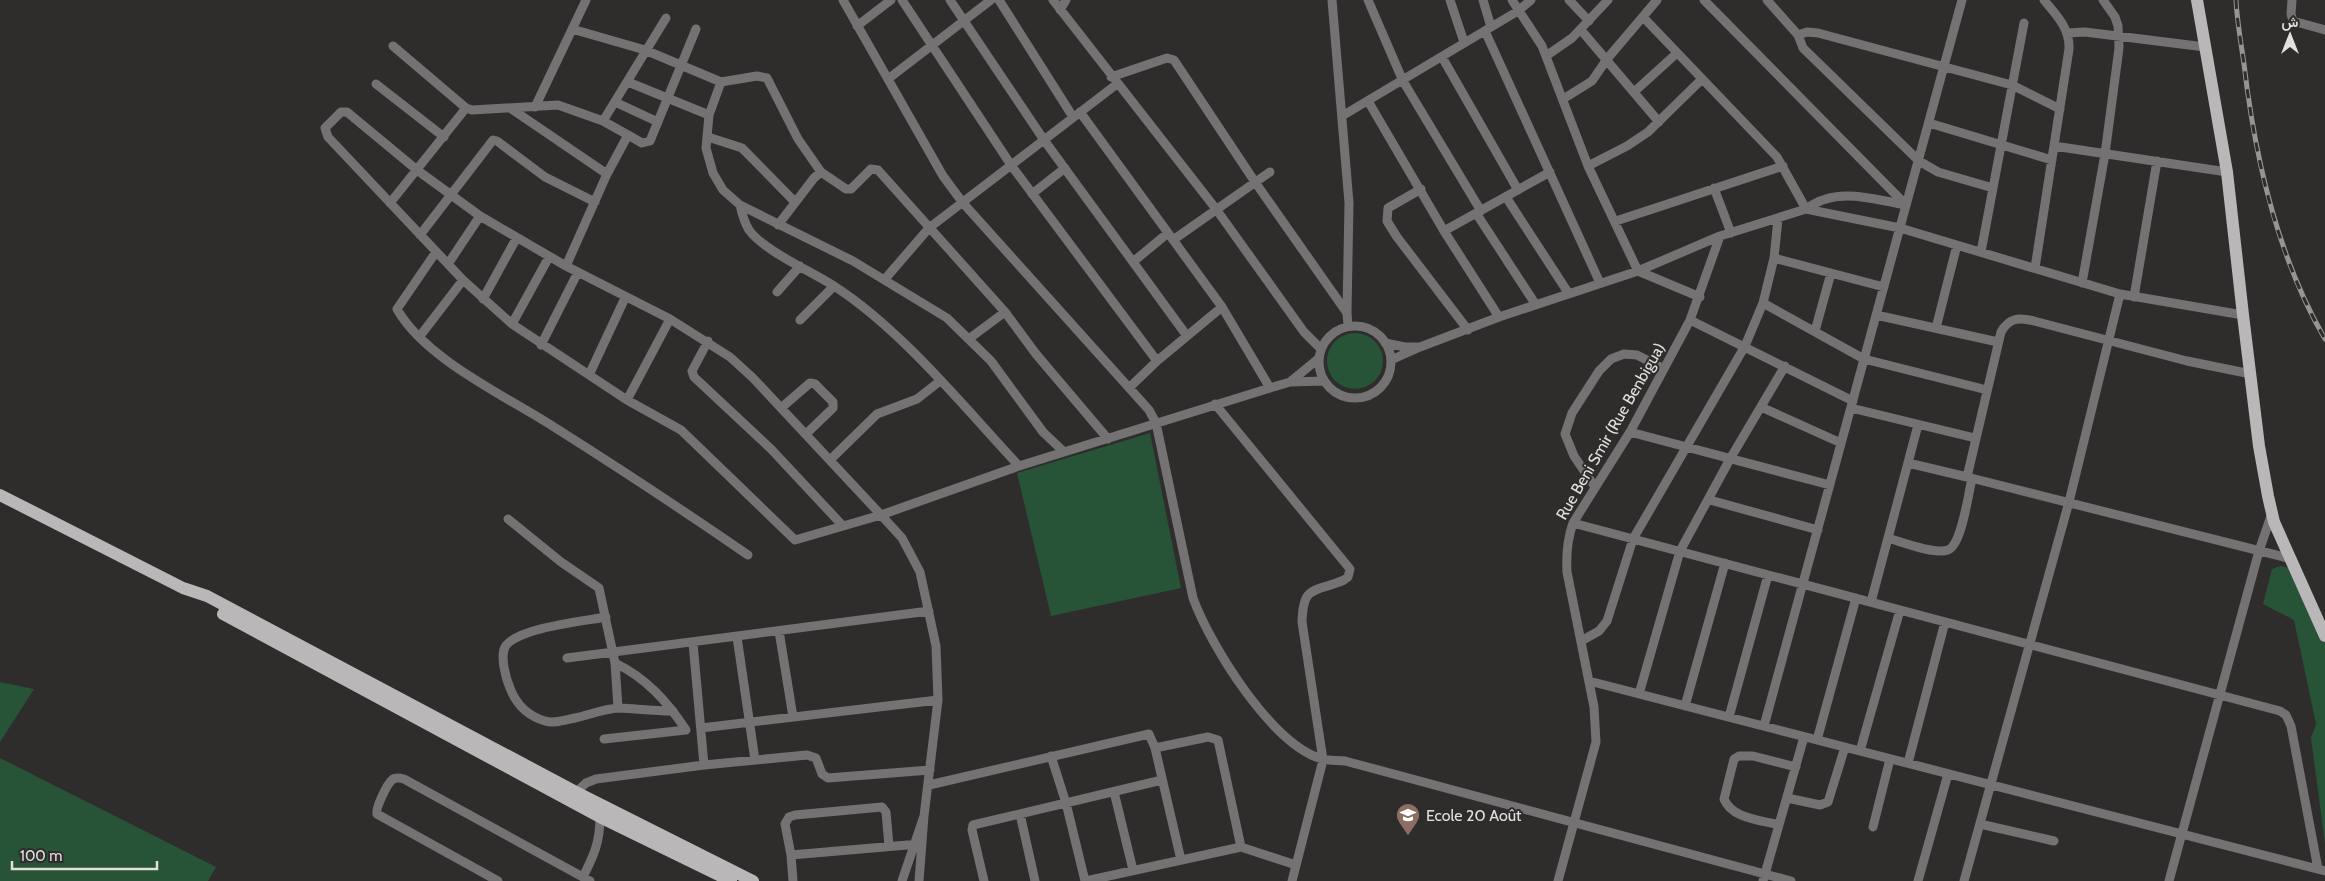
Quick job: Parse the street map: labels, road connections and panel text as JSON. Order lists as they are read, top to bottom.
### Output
{
  "streets": {
    "street": ["Rue Beni Smir (Rue Benbigua)"]
  },
  "places": {
    "school or university": ["Ecole 20 Août"]
  },
  "scale_bar": "100 m",
  "north": "top"
}
